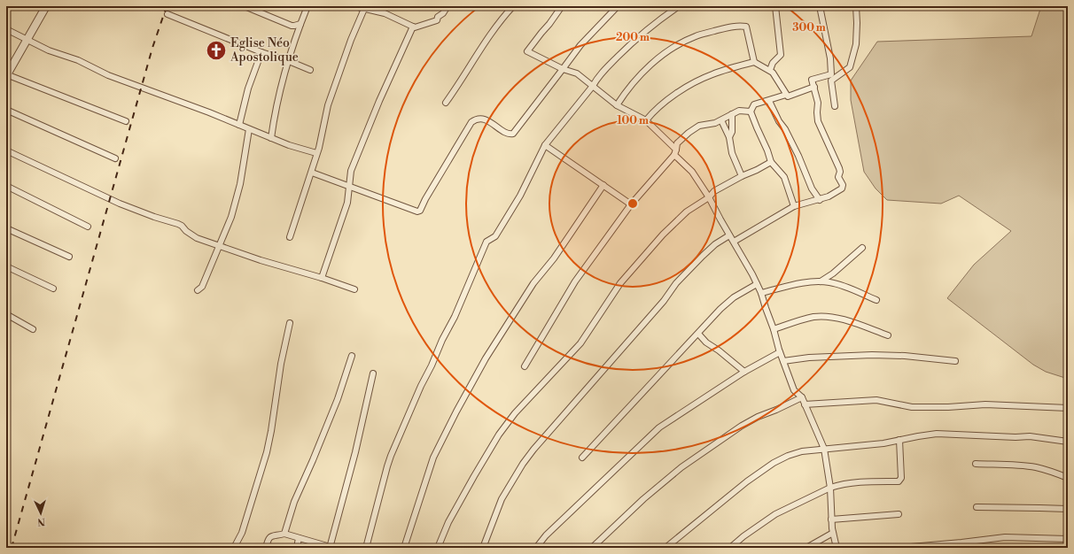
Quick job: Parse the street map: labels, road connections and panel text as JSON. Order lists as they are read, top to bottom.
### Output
{
  "places": {
    "church": ["Eglise Néo Apostolique"]
  },
  "north": "bottom",
  "rings": ["300 m", "200 m", "100 m"]
}
